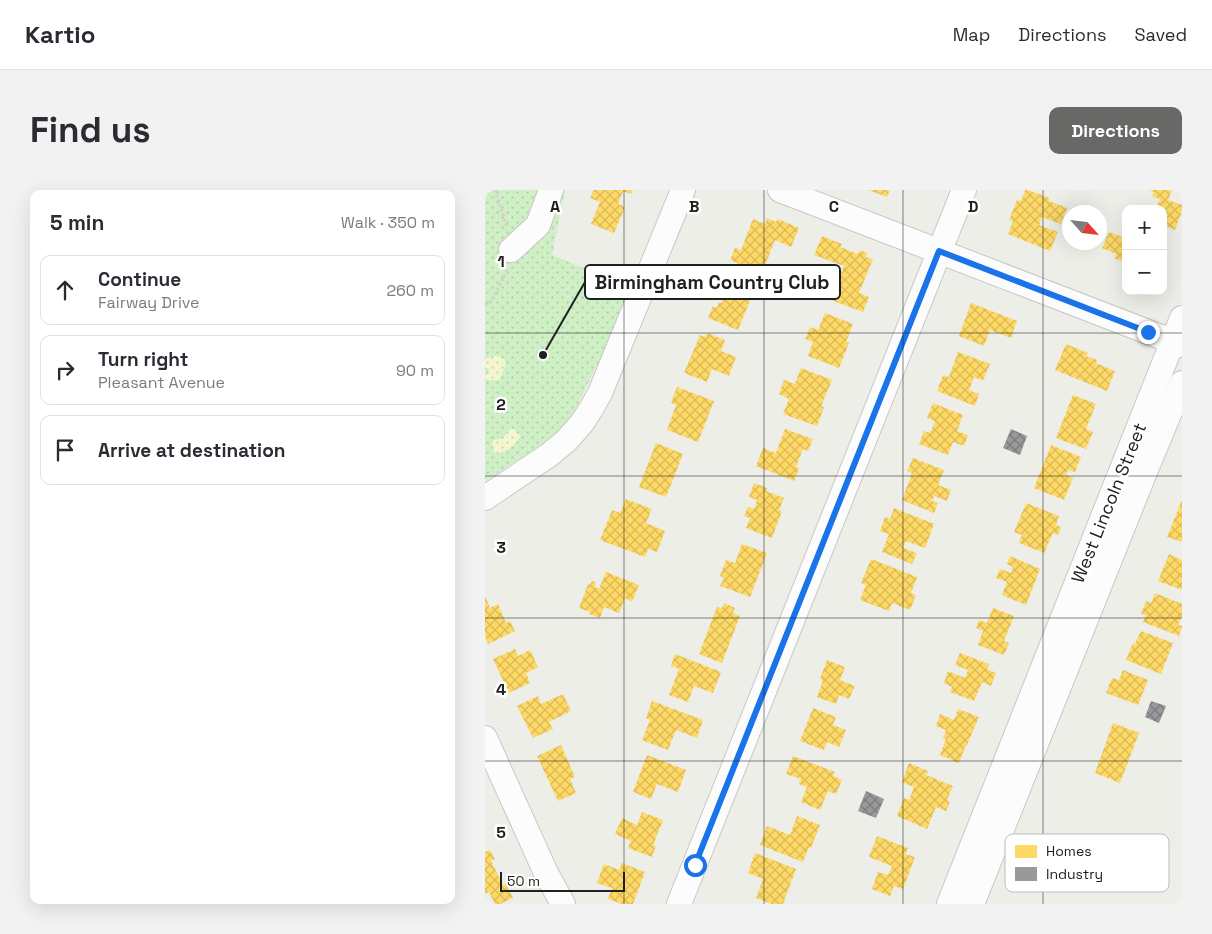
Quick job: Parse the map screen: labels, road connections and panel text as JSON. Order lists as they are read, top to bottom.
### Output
{
  "streets": {
    "street": ["West Lincoln Street"]
  },
  "places": ["Birmingham Country Club"],
  "legend": ["Homes", "Industry"],
  "scale_bar": "50 m",
  "north": "bottom right",
  "page": {
    "header": "Kartio",
    "nav": ["Map", "Directions", "Saved"],
    "buttons": "Directions",
    "title": "Find us",
    "heading": ["5 min", "Walk · 350 m"],
    "map_buttons": ["+", "−"],
    "list": [
      ["Continue", "Fairway Drive", "260 m"],
      ["Turn right", "Pleasant Avenue", "90 m"],
      "Arrive at destination"
    ],
    "scale": "50 m"
  },
  "grid": {
    "columns": [
      "A",
      "B",
      "C",
      "D"
    ],
    "rows": [
      "1",
      "2",
      "3",
      "4",
      "5"
    ]
  }
}
